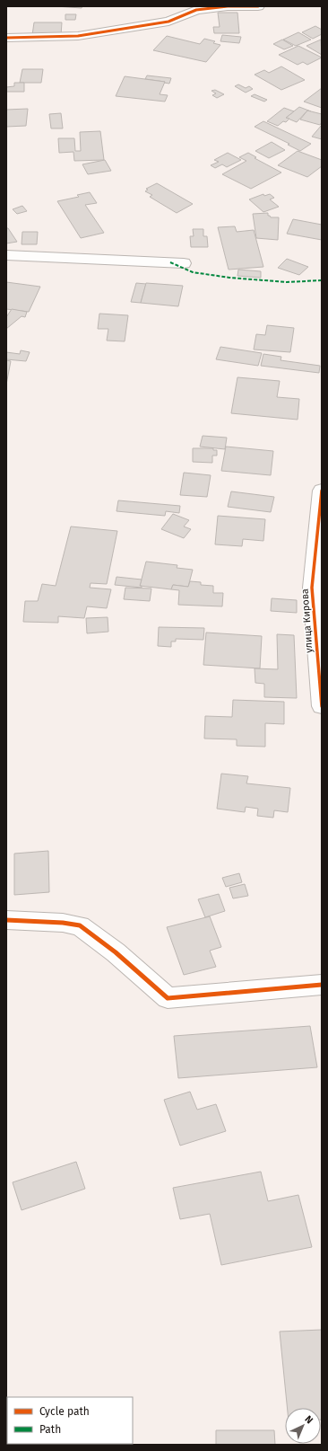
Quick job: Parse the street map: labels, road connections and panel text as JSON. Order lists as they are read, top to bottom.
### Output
{
  "streets": {
    "street": ["улица Кирова"]
  },
  "legend": ["Cycle path", "Path"],
  "north": "top right"
}
